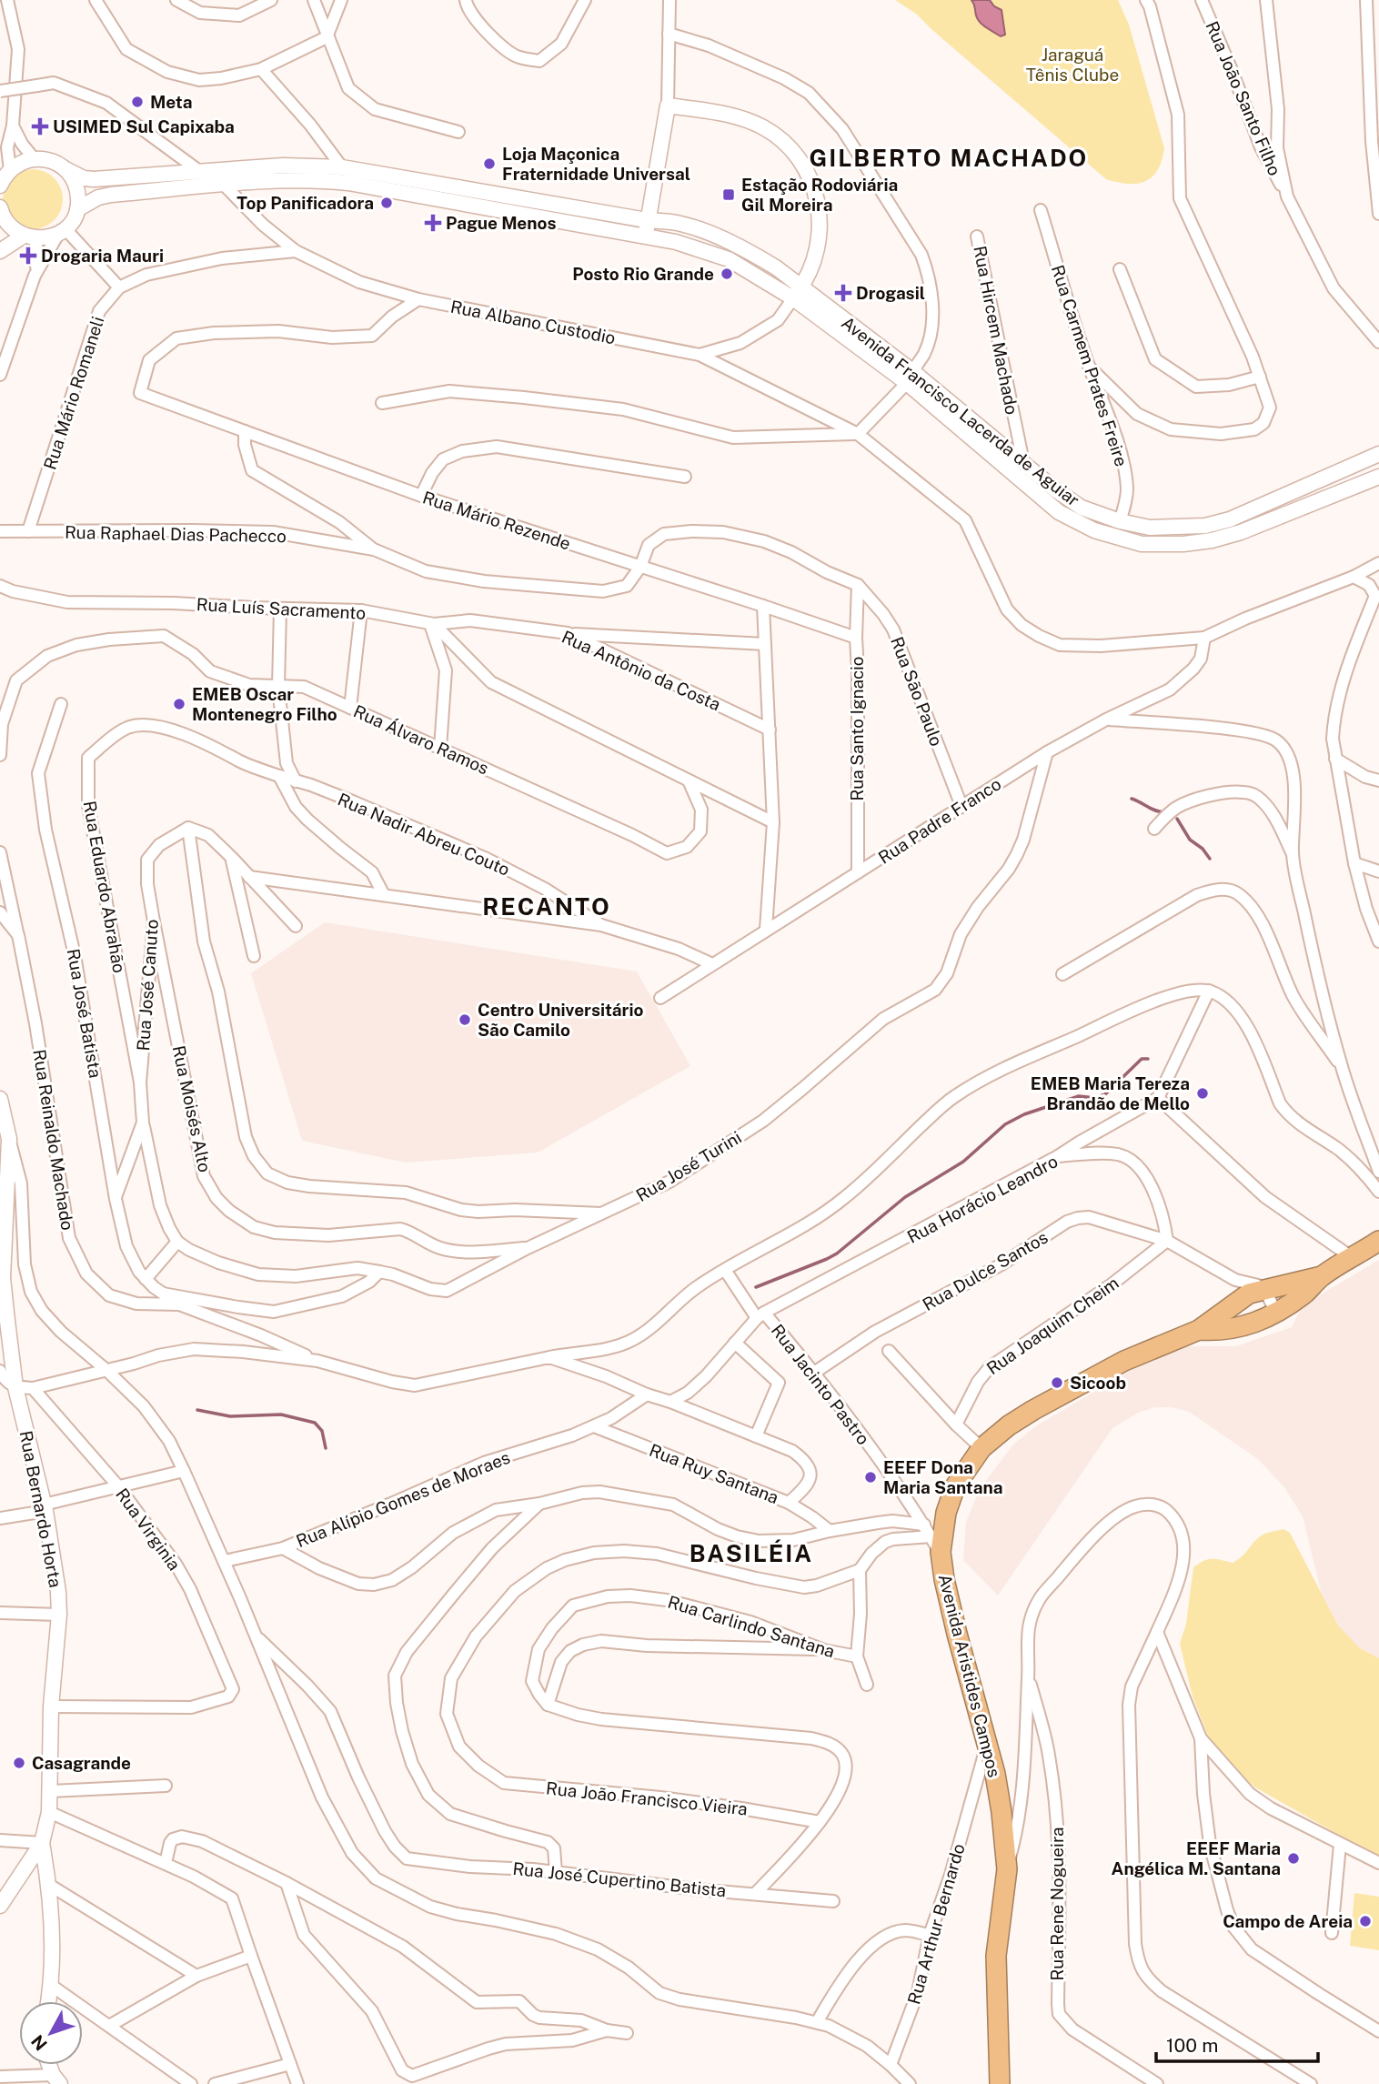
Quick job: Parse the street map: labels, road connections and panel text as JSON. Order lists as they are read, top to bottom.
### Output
{
  "streets": {
    "highway": ["Avenida Aristides Campos"],
    "main road": ["Avenida Francisco Lacerda de Aguiar", "Rua Bernardo Horta"],
    "street": [
      "Rua João Santo Filho",
      "Rua Albano Custodio",
      "Rua Hircem Machado",
      "Rua Carmem Prates Freire",
      "Rua Mário Romaneli",
      "Rua Mário Rezende",
      "Rua Raphael Dias Pachecco",
      "Rua Luís Sacramento",
      "Rua Antônio da Costa",
      "Rua São Paulo",
      "Rua Santo Ignacio",
      "Rua Álvaro Ramos",
      "Rua Padre Franco",
      "Rua Nadir Abreu Couto",
      "Rua Eduardo Abrahão",
      "Rua José Canuto",
      "Rua José Batista",
      "Rua Moisés Alto",
      "Rua Reinaldo Machado",
      "Rua José Turini",
      "Rua Horácio Leandro",
      "Rua Dulce Santos",
      "Rua Joaquim Cheim",
      "Rua Jacinto Pastro",
      "Rua Ruy Santana",
      "Rua Alípio Gomes de Moraes",
      "Rua Virginia",
      "Rua Carlindo Santana",
      "Rua João Francisco Vieira",
      "Rua José Cupertino Batista",
      "Rua Rene Nogueira",
      "Rua Arthur Bernardo"
    ]
  },
  "crossings": [
    ["Rua Albano Custodio", "Rua Mário Romaneli"],
    ["Rua Albano Custodio", "Rua Mário Rezende"],
    ["Rua Albano Custodio", "Rua Padre Franco"],
    ["Rua Hircem Machado", "Avenida Francisco Lacerda de Aguiar"],
    ["Rua Carmem Prates Freire", "Avenida Francisco Lacerda de Aguiar"],
    ["Rua Mário Romaneli", "Rua Raphael Dias Pachecco"],
    ["Rua Mário Rezende", "Rua Raphael Dias Pachecco"],
    ["Rua Mário Rezende", "Rua Santo Ignacio"],
    ["Rua Raphael Dias Pachecco", "Rua São Paulo"],
    ["Rua Raphael Dias Pachecco", "Rua Santo Ignacio"],
    ["Rua Luís Sacramento", "Rua Antônio da Costa"],
    ["Rua São Paulo", "Rua Santo Ignacio"],
    ["Rua São Paulo", "Rua Padre Franco"],
    ["Rua Santo Ignacio", "Rua Padre Franco"],
    ["Rua Padre Franco", "Rua José Turini"],
    ["Rua Eduardo Abrahão", "Rua José Canuto"],
    ["Rua José Canuto", "Rua José Batista"],
    ["Rua José Canuto", "Rua Moisés Alto"],
    ["Rua José Batista", "Rua Reinaldo Machado"],
    ["Rua Moisés Alto", "Rua José Turini"],
    ["Rua Horácio Leandro", "Rua Dulce Santos"],
    ["Rua Horácio Leandro", "Rua Joaquim Cheim"],
    ["Rua Horácio Leandro", "Rua Jacinto Pastro"],
    ["Rua Dulce Santos", "Rua Joaquim Cheim"],
    ["Rua Dulce Santos", "Rua Jacinto Pastro"],
    ["Rua Jacinto Pastro", "Avenida Aristides Campos"],
    ["Rua Ruy Santana", "Rua Alípio Gomes de Moraes"],
    ["Rua Bernardo Horta", "Rua Virginia"],
    ["Avenida Aristides Campos", "Rua Arthur Bernardo"]
  ],
  "districts": ["GILBERTO MACHADO", "RECANTO", "BASILÉIA"],
  "parks": ["Jaraguá Tênis Clube"],
  "places": {
    "other": [
      "Meta",
      "Loja Maçonica Fraternidade Universal",
      "Top Panificadora",
      "Posto Rio Grande",
      "EMEB Oscar Montenegro Filho",
      "Centro Universitário São Camilo",
      "EMEB Maria Tereza Brandão de Mello",
      "Sicoob",
      "EEEF Dona Maria Santana",
      "Casagrande",
      "EEEF Maria Angélica M. Santana",
      "Campo de Areia"
    ],
    "health": [
      "USIMED Sul Capixaba",
      "Pague Menos",
      "Drogaria Mauri",
      "Drogasil"
    ],
    "transit": ["Estação Rodoviária Gil Moreira"]
  },
  "scale_bar": "100 m",
  "north": "bottom left"
}
